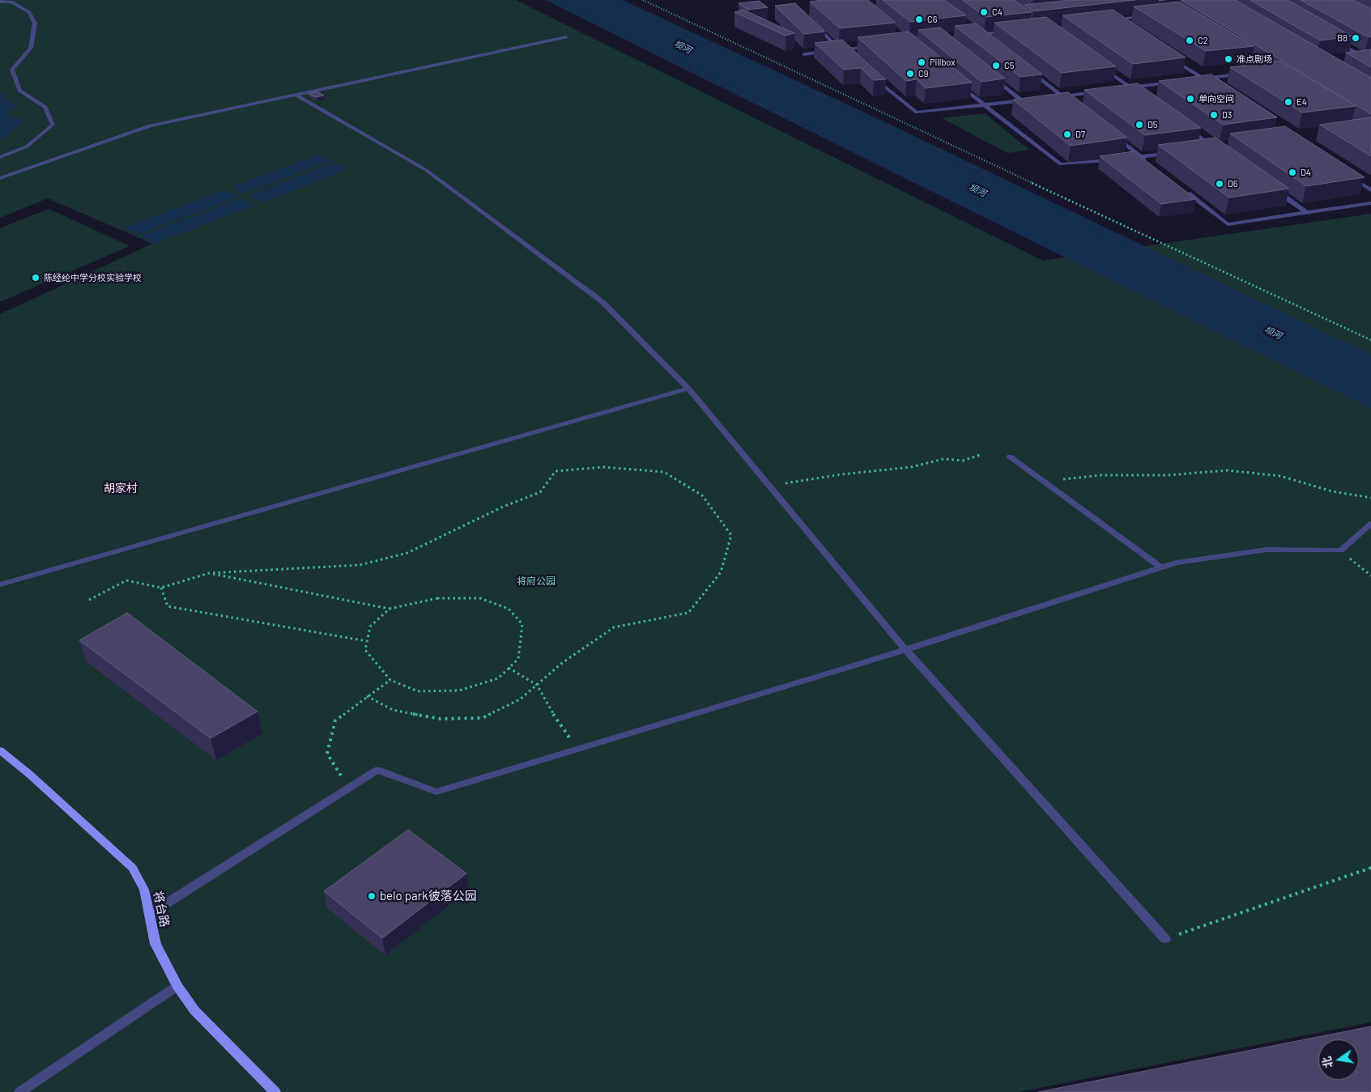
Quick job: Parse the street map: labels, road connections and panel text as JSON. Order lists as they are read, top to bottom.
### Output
{
  "streets": {
    "main road": ["将台路"]
  },
  "districts": ["胡家村"],
  "water": ["坝河"],
  "parks": ["将府公园"],
  "places": [
    "C4",
    "C6",
    "B8",
    "C2",
    "准点剧场",
    "Pillbox",
    "C5",
    "C9",
    "单向空间",
    "E4",
    "D3",
    "D5",
    "D7",
    "D4",
    "D6",
    "陈经纶中学分校实验学校",
    "belo park彼落公园"
  ],
  "north": "left"
}
